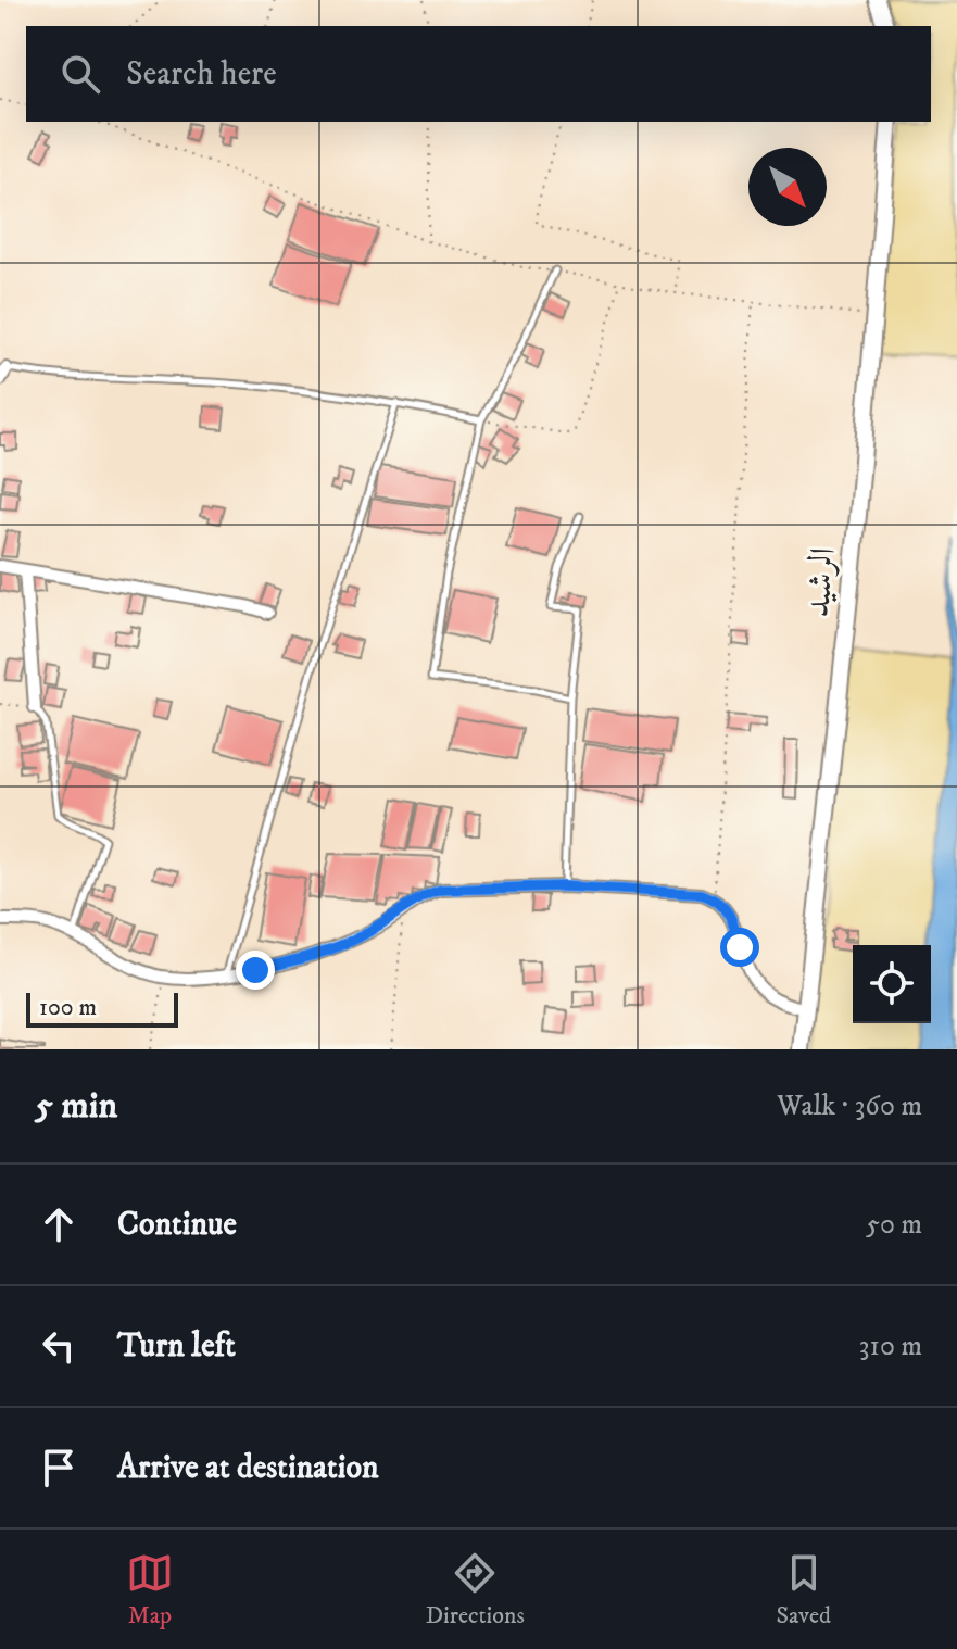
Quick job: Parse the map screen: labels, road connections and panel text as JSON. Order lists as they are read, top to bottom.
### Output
{
  "streets": {
    "main road": ["الرشيد"]
  },
  "scale_bar": "100 m",
  "north": "bottom right",
  "page": {
    "search": "Search here",
    "scale": "100 m",
    "heading": ["5 min", "Walk · 360 m"],
    "list": [
      ["Continue", "50 m"],
      ["Turn left", "310 m"],
      "Arrive at destination"
    ],
    "nav": ["Map", "Directions", "Saved"]
  }
}
